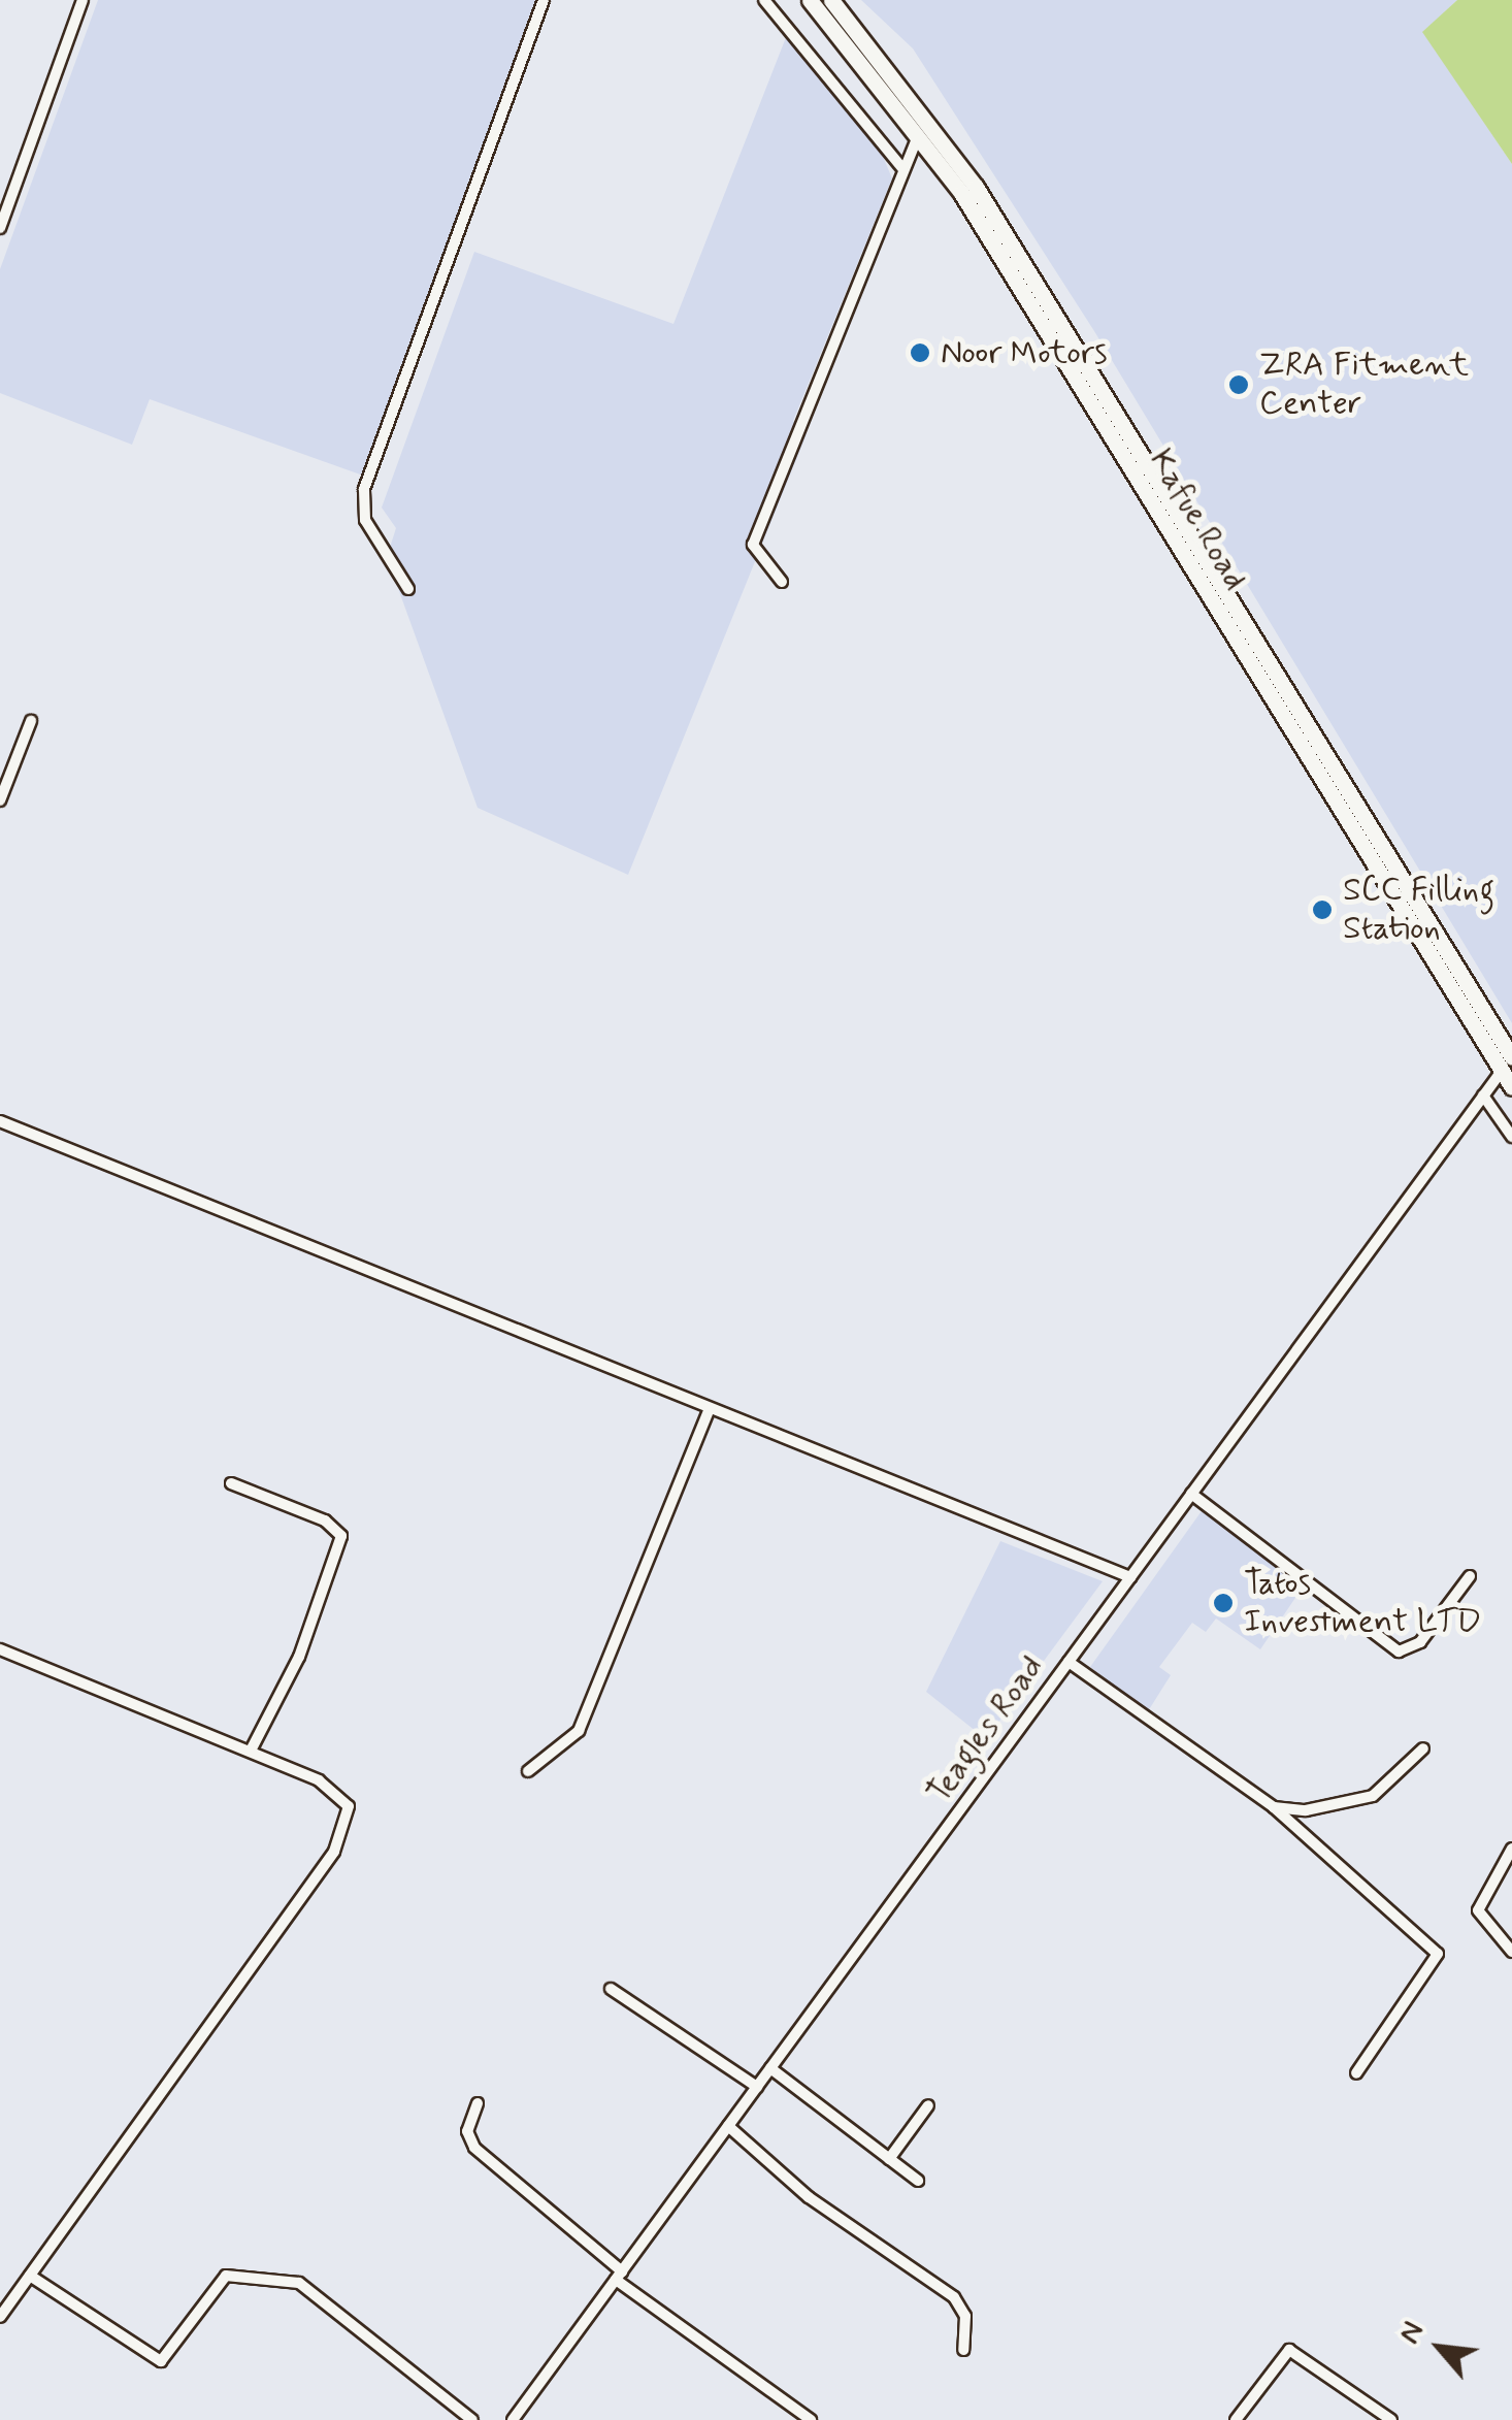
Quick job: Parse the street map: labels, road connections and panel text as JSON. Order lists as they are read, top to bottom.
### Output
{
  "streets": {
    "main road": ["Kafue Road"],
    "street": ["Teagles Road"]
  },
  "crossings": [
    ["Kafue Road", "Teagles Road"]
  ],
  "places": [
    "Noor Motors",
    "ZRA Fitment Center",
    "SCC Filling Station",
    "Tatos Investment LTD"
  ],
  "north": "top left"
}
